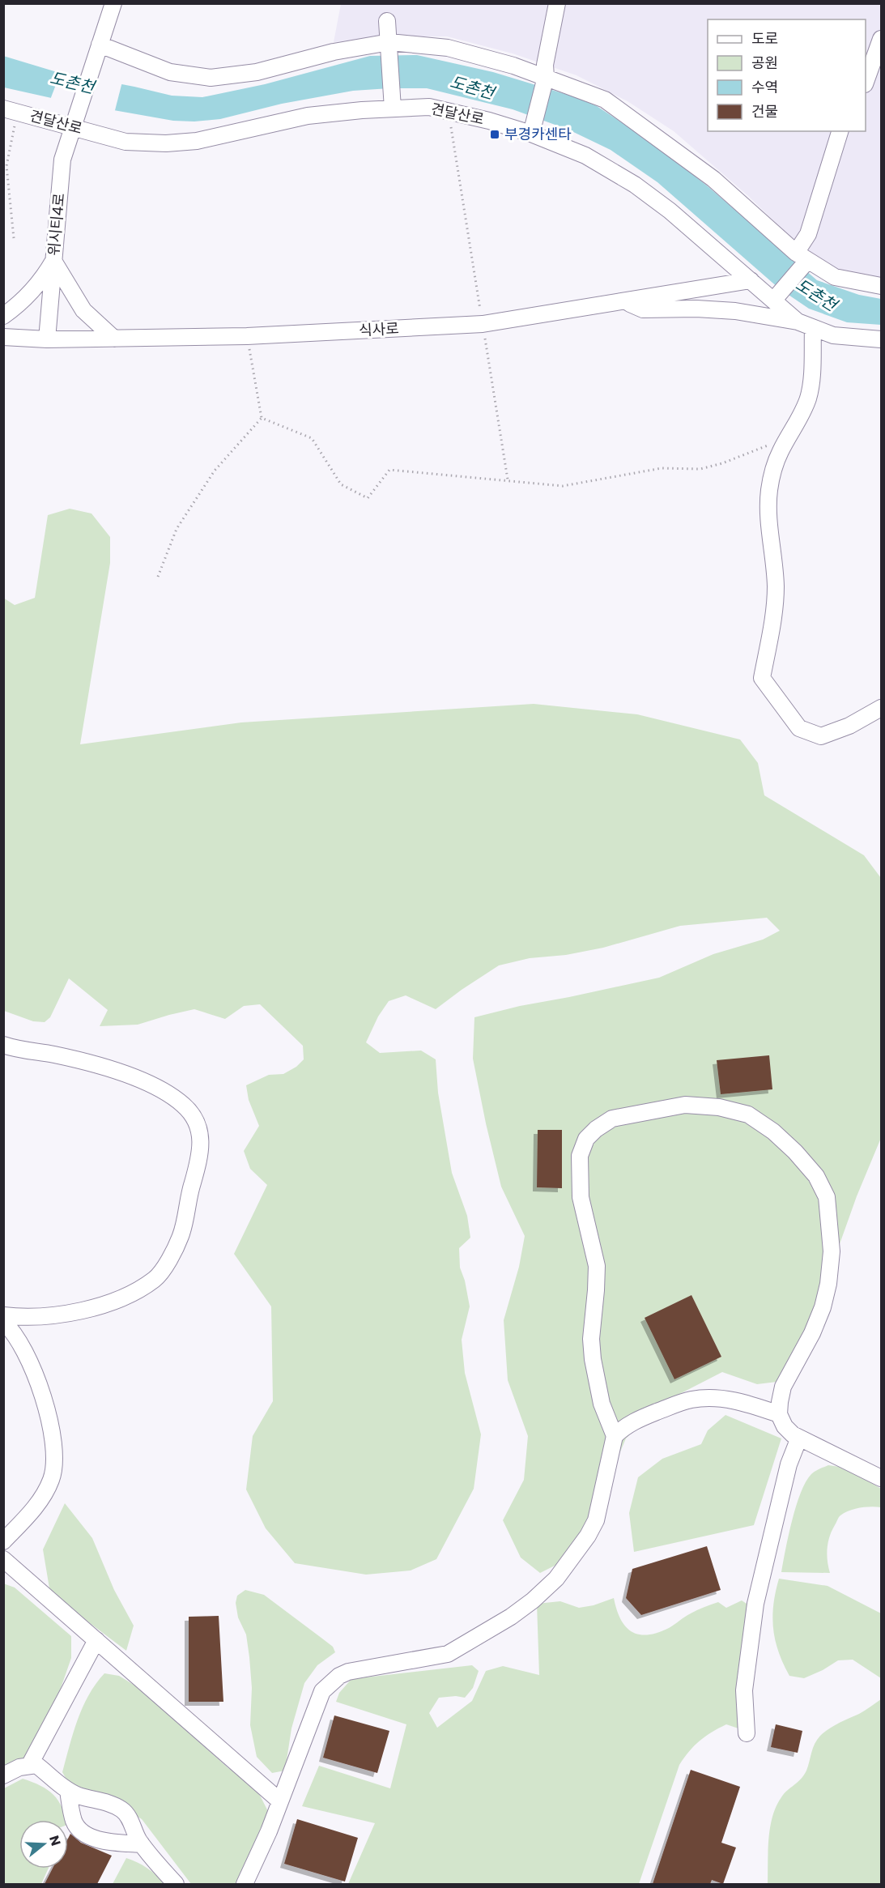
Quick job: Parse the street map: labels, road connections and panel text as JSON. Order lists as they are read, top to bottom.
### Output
{
  "streets": {
    "street": ["견달산로", "위시티4로", "식사로"]
  },
  "crossings": [
    ["견달산로", "위시티4로"],
    ["견달산로", "식사로"],
    ["위시티4로", "식사로"]
  ],
  "water": ["도촌천"],
  "places": {
    "transit": ["부경카센타"]
  },
  "legend": [
    "도로",
    "공원",
    "수역",
    "건물"
  ],
  "north": "right"
}
